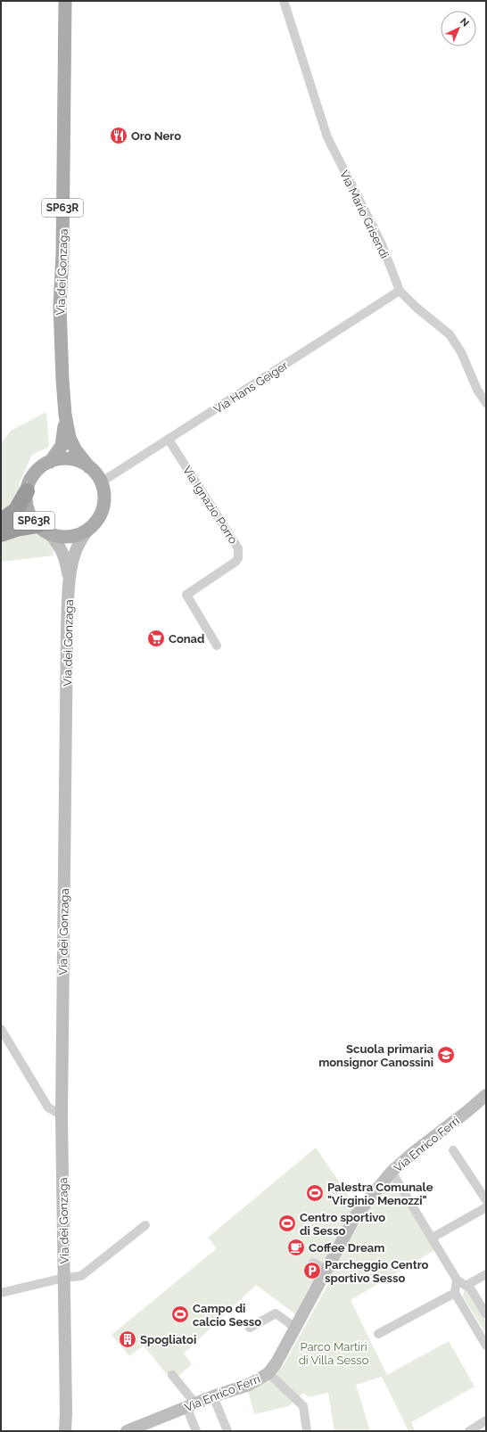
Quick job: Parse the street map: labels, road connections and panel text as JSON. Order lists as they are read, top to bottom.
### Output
{
  "streets": {
    "highway": ["SP63R"],
    "main road": ["Via dei Gonzaga", "Via Enrico Ferri"],
    "street": ["Via Mario Grisendi", "Via Hans Geiger", "Via Ignazio Porro"]
  },
  "crossings": [
    ["SP63R", "Via dei Gonzaga"],
    ["SP63R", "Via Hans Geiger"],
    ["Via Mario Grisendi", "Via Hans Geiger"],
    ["Via dei Gonzaga", "Via Hans Geiger"],
    ["Via Hans Geiger", "Via Ignazio Porro"]
  ],
  "parks": ["Parco Martiri di Villa Sesso"],
  "places": {
    "restaurant": ["Oro Nero"],
    "supermarket": ["Conad"],
    "school or university": ["Scuola primaria monsignor Canossini"],
    "sports": ["Palestra Comunale \"Virginio Menozzi\"", "Centro sportivo di Sesso", "Campo di calcio Sesso"],
    "cafe": ["Coffee Dream"],
    "parking": ["Parcheggio Centro sportivo Sesso"],
    "building": ["Spogliatoi"]
  },
  "north": "top right"
}
